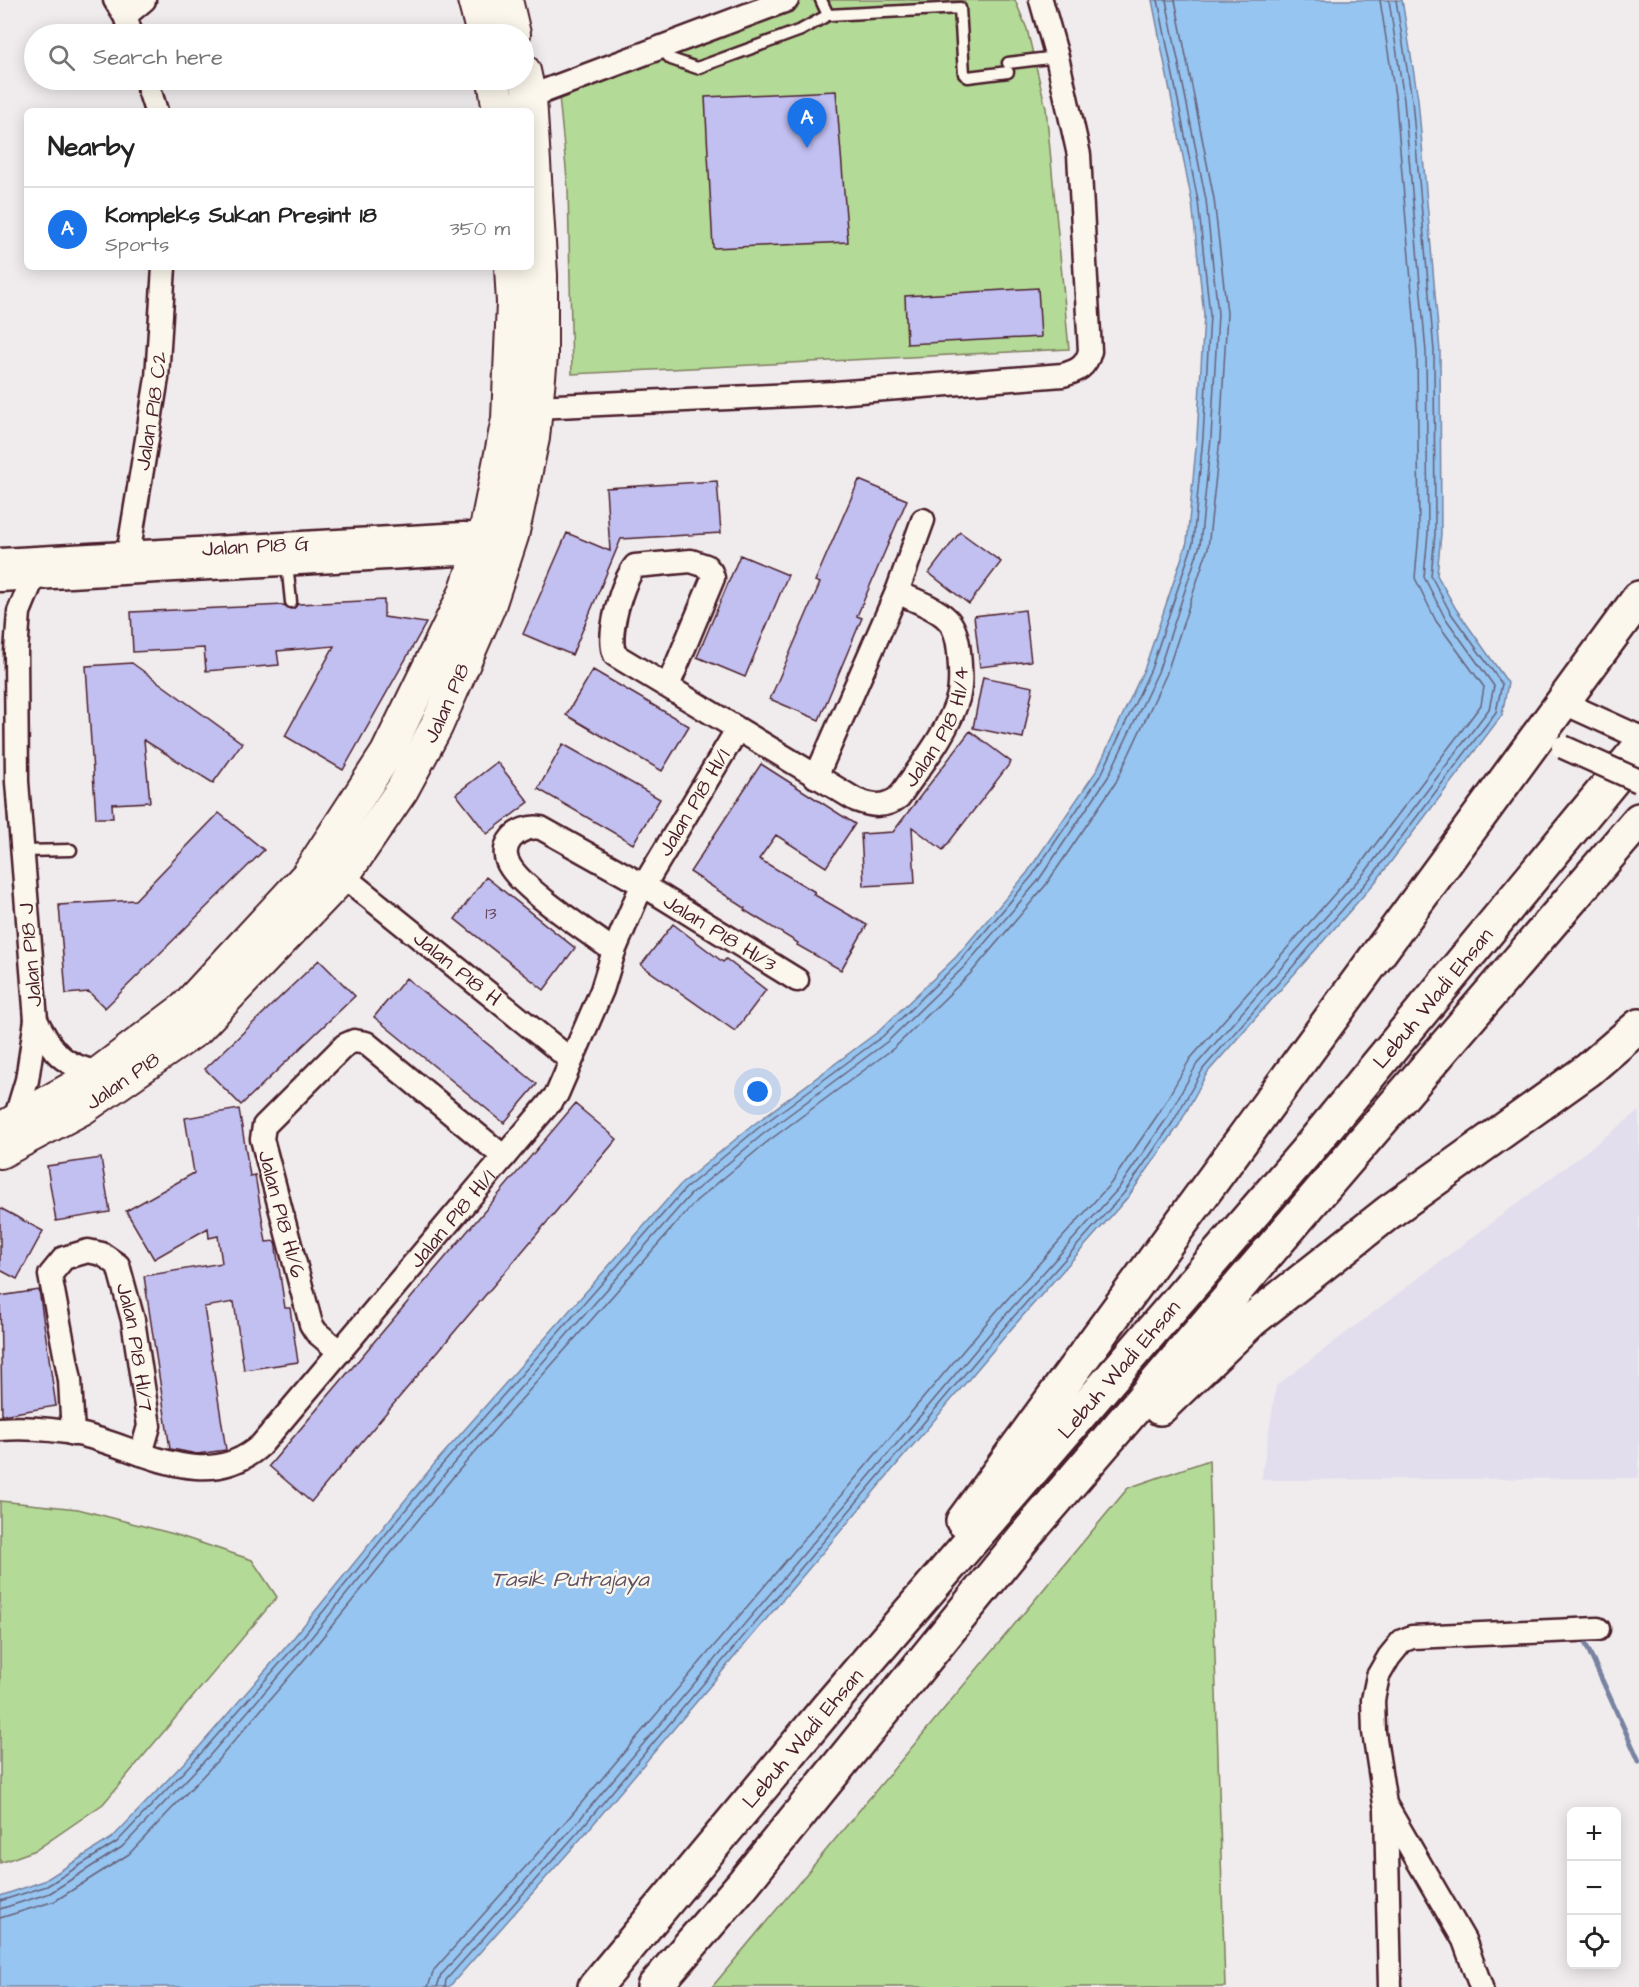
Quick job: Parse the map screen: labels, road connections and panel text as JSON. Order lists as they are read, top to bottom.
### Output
{
  "streets": {
    "main road": ["Lebuh Wadi Ehsan"],
    "street": [
      "Jalan P18 C2",
      "Jalan P18 G",
      "Jalan P18",
      "Jalan P18 H1/4",
      "Jalan P18 H1/1",
      "Jalan P18 H1/3",
      "Jalan P18 J",
      "Jalan P18 H",
      "Jalan P18 H1/6",
      "Jalan P18 H1/7"
    ]
  },
  "crossings": [
    ["Jalan P18 C2", "Jalan P18 G"],
    ["Jalan P18 G", "Jalan P18"],
    ["Jalan P18 G", "Jalan P18 J"],
    ["Jalan P18", "Jalan P18 J"],
    ["Jalan P18", "Jalan P18 H"],
    ["Jalan P18 H1/4", "Jalan P18 H1/1"],
    ["Jalan P18 H1/1", "Jalan P18 H1/3"],
    ["Jalan P18 H1/1", "Jalan P18 H"],
    ["Jalan P18 H1/1", "Jalan P18 H1/6"],
    ["Jalan P18 H1/1", "Jalan P18 H1/7"]
  ],
  "water": ["Tasik Putrajaya"],
  "house_numbers": ["13"],
  "page": {
    "search": "Search here",
    "pins": "A",
    "heading": "Nearby",
    "list": [
      {
        "mark": "A",
        "name": "Kompleks Sukan Presint 18",
        "note": "Sports",
        "value": "350 m"
      }
    ],
    "map_buttons": ["+", "−"]
  }
}
